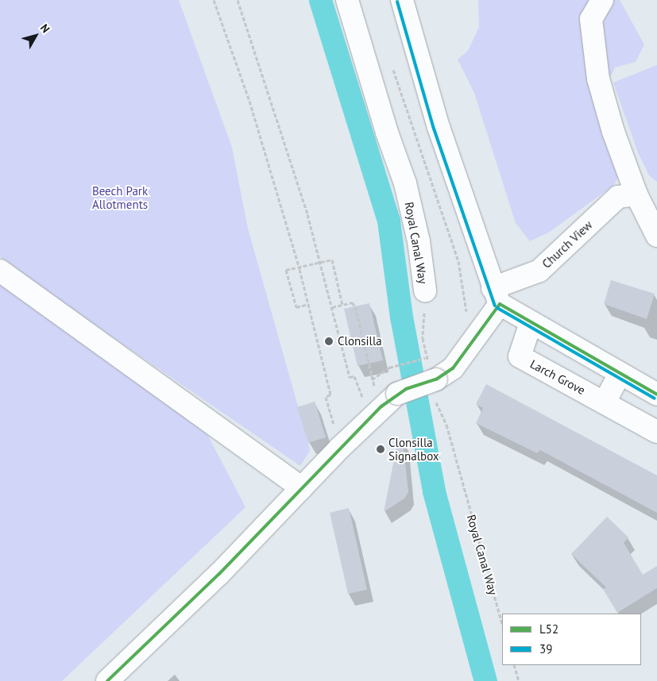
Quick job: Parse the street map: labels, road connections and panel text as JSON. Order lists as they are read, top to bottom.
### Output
{
  "streets": {
    "street": ["Royal Canal Way", "Church View", "Larch Grove"]
  },
  "parks": ["Beech Park Allotments"],
  "places": ["Clonsilla", "Clonsilla Signalbox"],
  "lines": ["transit line 39", "transit line L52"],
  "legend": ["L52", "39"],
  "north": "top right"
}
